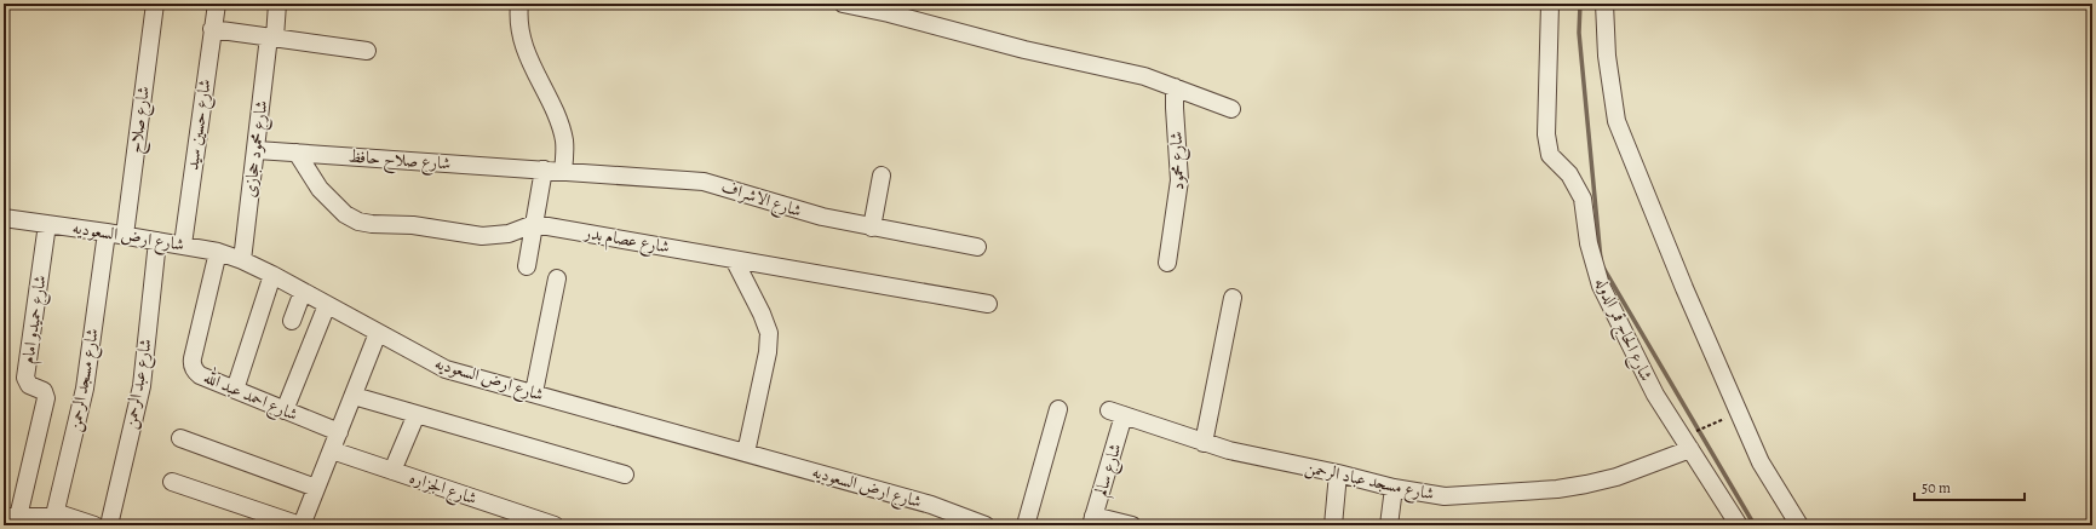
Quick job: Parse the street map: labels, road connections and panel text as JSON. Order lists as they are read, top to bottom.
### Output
{
  "streets": {
    "street": [
      "شارع صلاح",
      "شارع حسين سيد",
      "شارع محمود حجازى",
      "شارع صلاح حافظ",
      "شارع محمود",
      "شارع الاشراف",
      "شارع ارض السعوديه",
      "شارع عصام بدر",
      "شارع حميدو امام",
      "شارع الحاج قمر الدوله",
      "شارع مسجد الرحمن",
      "شارع عبد الرحمن",
      "شارع احمد عبد الله",
      "شارع سالم",
      "شارع مسجد عباد الرحمن",
      "شارع الجزاره"
    ]
  },
  "crossings": [
    ["شارع صلاح", "شارع ارض السعوديه"],
    ["شارع حسين سيد", "شارع ارض السعوديه"],
    ["شارع محمود حجازى", "شارع صلاح حافظ"],
    ["شارع محمود حجازى", "شارع ارض السعوديه"],
    ["شارع صلاح حافظ", "شارع الاشراف"],
    ["شارع ارض السعوديه", "شارع حميدو امام"],
    ["شارع ارض السعوديه", "شارع مسجد الرحمن"],
    ["شارع ارض السعوديه", "شارع عبد الرحمن"],
    ["شارع ارض السعوديه", "شارع احمد عبد الله"],
    ["شارع الحاج قمر الدوله", "شارع مسجد عباد الرحمن"],
    ["شارع سالم", "شارع مسجد عباد الرحمن"]
  ],
  "scale_bar": "50 m"
}
